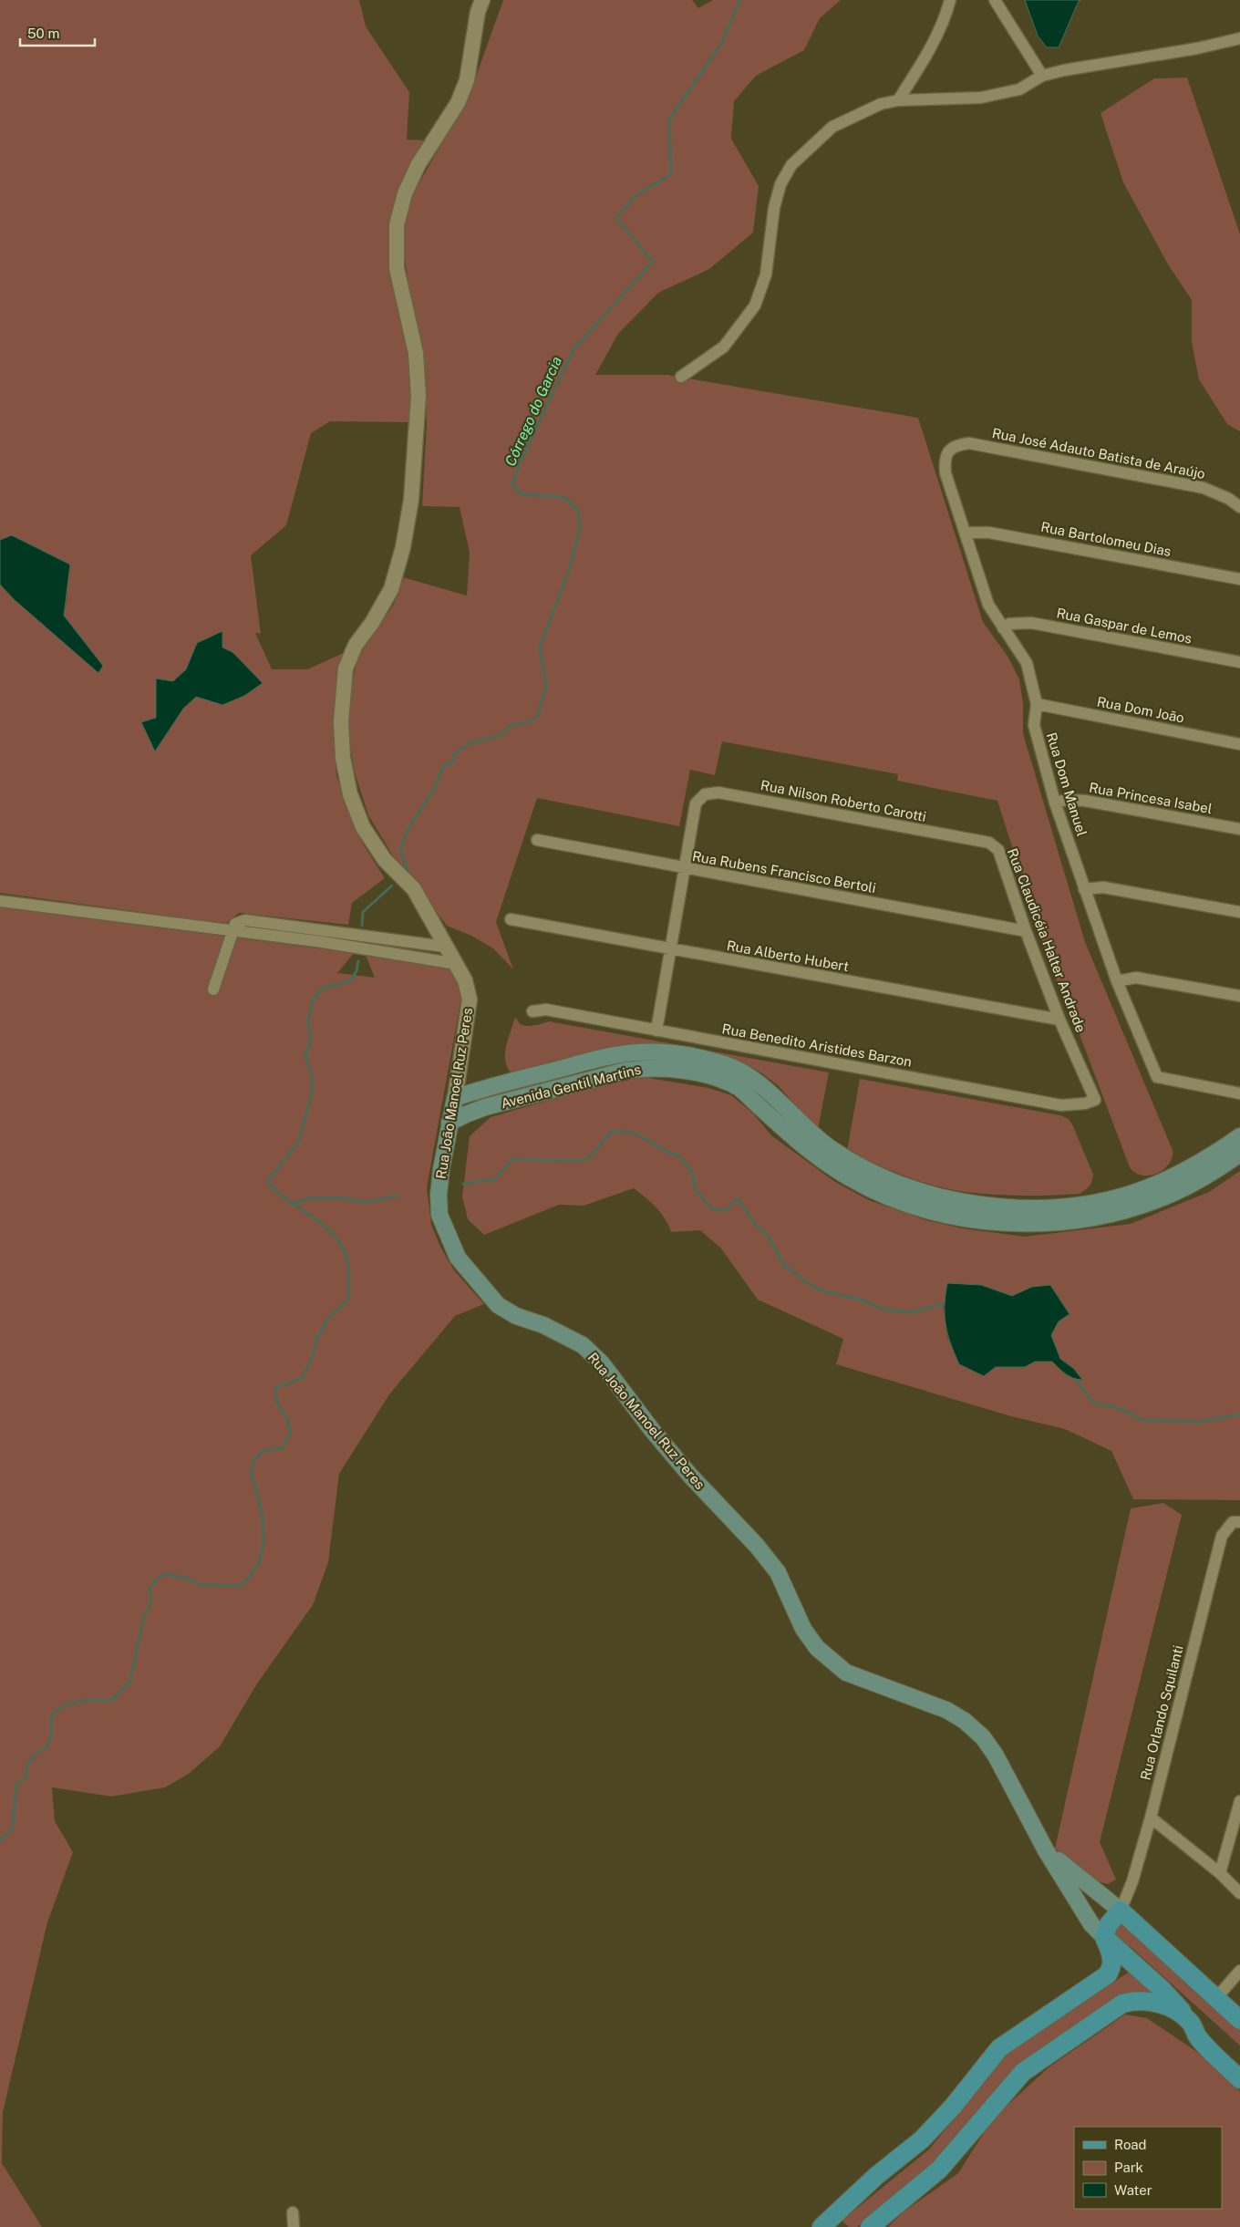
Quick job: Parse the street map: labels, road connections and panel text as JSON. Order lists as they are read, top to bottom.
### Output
{
  "streets": {
    "main road": ["Avenida Gentil Martins", "Rua João Manoel Ruz Peres"],
    "street": [
      "Rua José Adauto Batista de Araújo",
      "Rua Bartolomeu Dias",
      "Rua Gaspar de Lemos",
      "Rua Dom João",
      "Rua Dom Manuel",
      "Rua Princesa Isabel",
      "Rua Nilson Roberto Carotti",
      "Rua Rubens Francisco Bertoli",
      "Rua Claudicéia Halter Andrade",
      "Rua Alberto Hubert",
      "Rua Benedito Aristides Barzon",
      "Rua Orlando Squilanti"
    ]
  },
  "crossings": [
    ["Rua José Adauto Batista de Araújo", "Rua Dom Manuel"],
    ["Rua Bartolomeu Dias", "Rua Dom Manuel"],
    ["Rua Gaspar de Lemos", "Rua Dom Manuel"],
    ["Rua Dom João", "Rua Dom Manuel"],
    ["Rua Dom Manuel", "Rua Princesa Isabel"],
    ["Rua Nilson Roberto Carotti", "Rua Rubens Francisco Bertoli"],
    ["Rua Nilson Roberto Carotti", "Rua Claudicéia Halter Andrade"],
    ["Rua Rubens Francisco Bertoli", "Rua Claudicéia Halter Andrade"],
    ["Rua Claudicéia Halter Andrade", "Rua Alberto Hubert"],
    ["Rua Claudicéia Halter Andrade", "Rua Benedito Aristides Barzon"],
    ["Avenida Gentil Martins", "Rua João Manoel Ruz Peres"],
    ["Rua João Manoel Ruz Peres", "Rua Orlando Squilanti"]
  ],
  "water": ["Córrego do Garcia"],
  "legend": ["Road", "Park", "Water"],
  "scale_bar": "50 m"
}
